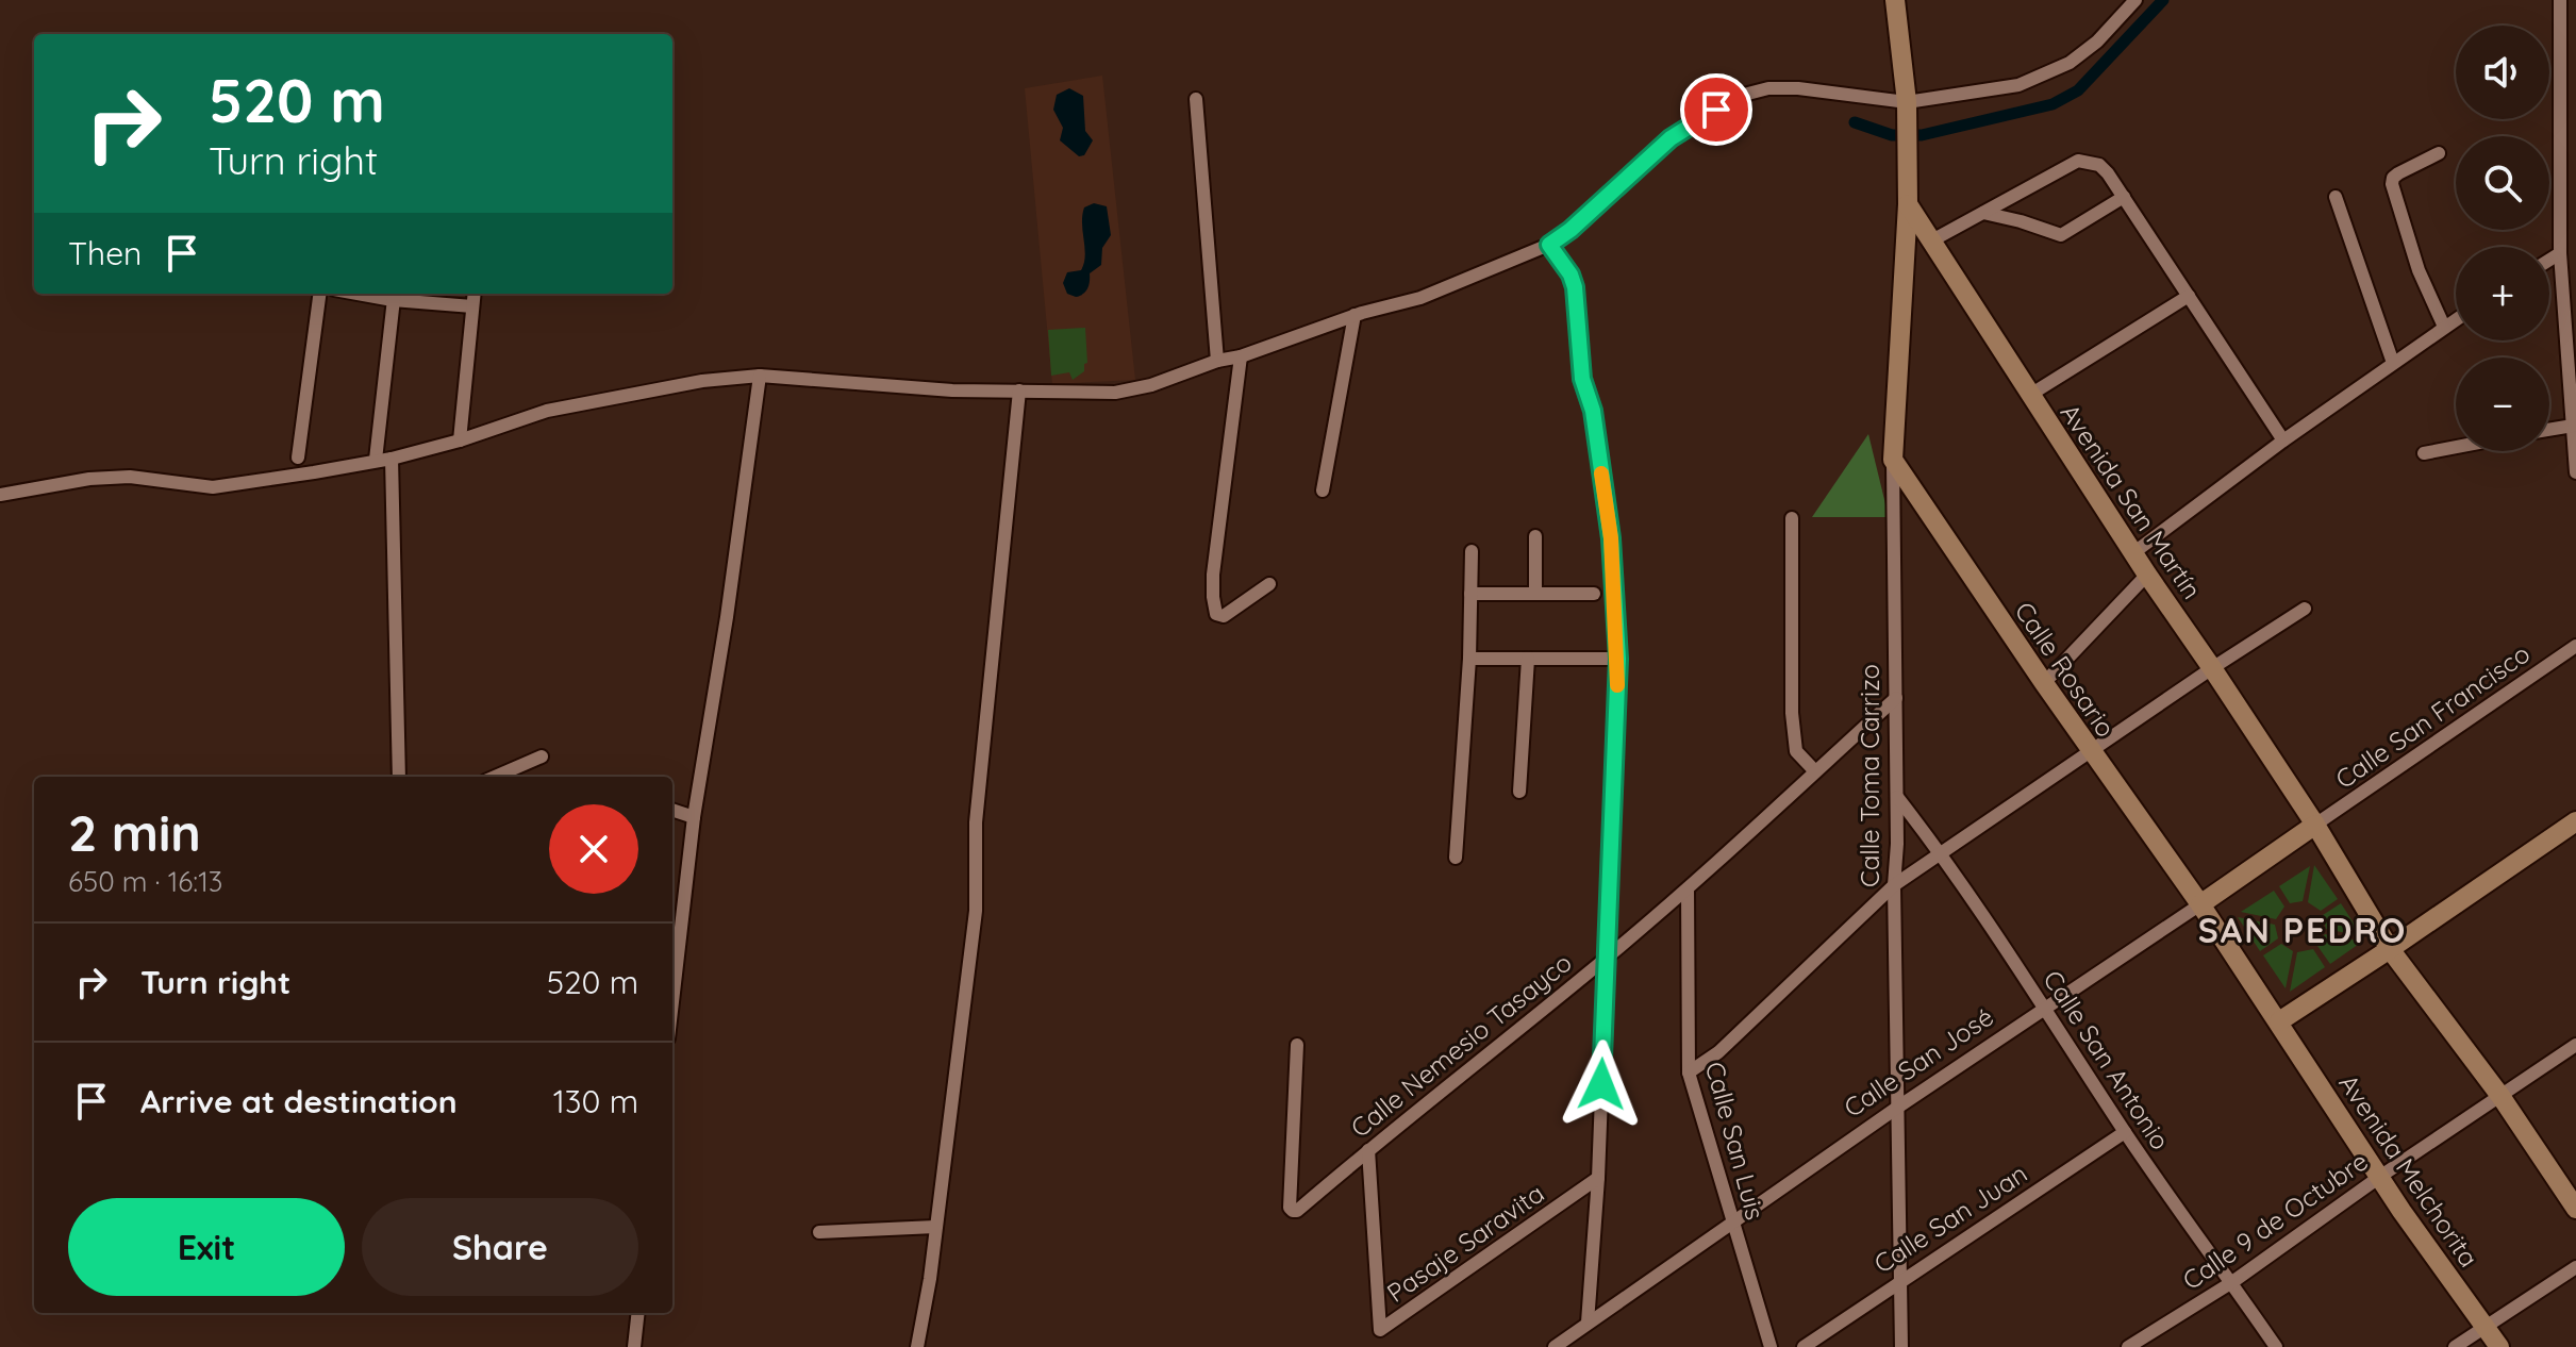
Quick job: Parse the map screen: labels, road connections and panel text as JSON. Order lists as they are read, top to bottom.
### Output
{
  "streets": {
    "main road": [
      "Avenida San Martín",
      "Calle Rosario",
      "Calle Toma Carrizo",
      "Calle San José",
      "Avenida Melchorita"
    ],
    "street": [
      "Calle San Francisco",
      "Calle Nemesio Tasayco",
      "Calle San Antonio",
      "Calle San Luis",
      "Calle San Juan",
      "Calle 9 de Octubre",
      "Pasaje Saravita"
    ]
  },
  "crossings": [
    ["Avenida San Martín", "Calle San Francisco"],
    ["Avenida San Martín", "Calle Toma Carrizo"],
    ["Avenida San Martín", "Calle San José"],
    ["Avenida San Martín", "Calle 9 de Octubre"],
    ["Calle Rosario", "Calle Toma Carrizo"],
    ["Calle Rosario", "Calle San José"],
    ["Calle Rosario", "Avenida Melchorita"],
    ["Calle San Francisco", "Calle San José"],
    ["Calle Toma Carrizo", "Calle Nemesio Tasayco"],
    ["Calle Toma Carrizo", "Calle San Antonio"],
    ["Calle Toma Carrizo", "Calle San José"],
    ["Calle Toma Carrizo", "Calle San Juan"],
    ["Calle Nemesio Tasayco", "Calle San Luis"],
    ["Calle Nemesio Tasayco", "Pasaje Saravita"],
    ["Calle San Antonio", "Calle San José"],
    ["Calle San Antonio", "Calle San Juan"],
    ["Calle San Antonio", "Calle 9 de Octubre"],
    ["Calle San José", "Calle San Luis"],
    ["Avenida Melchorita", "Calle 9 de Octubre"]
  ],
  "districts": ["SAN PEDRO"],
  "page": {
    "map_buttons": ["+", "−"],
    "turn": ["520 m", "Turn right"],
    "then": "Then",
    "heading": ["2 min", "650 m · 16:13"],
    "list": [
      {
        "name": "Turn right",
        "value": "520 m"
      },
      {
        "name": "Arrive at destination",
        "value": "130 m"
      }
    ],
    "buttons": ["Exit", "Share"]
  }
}
